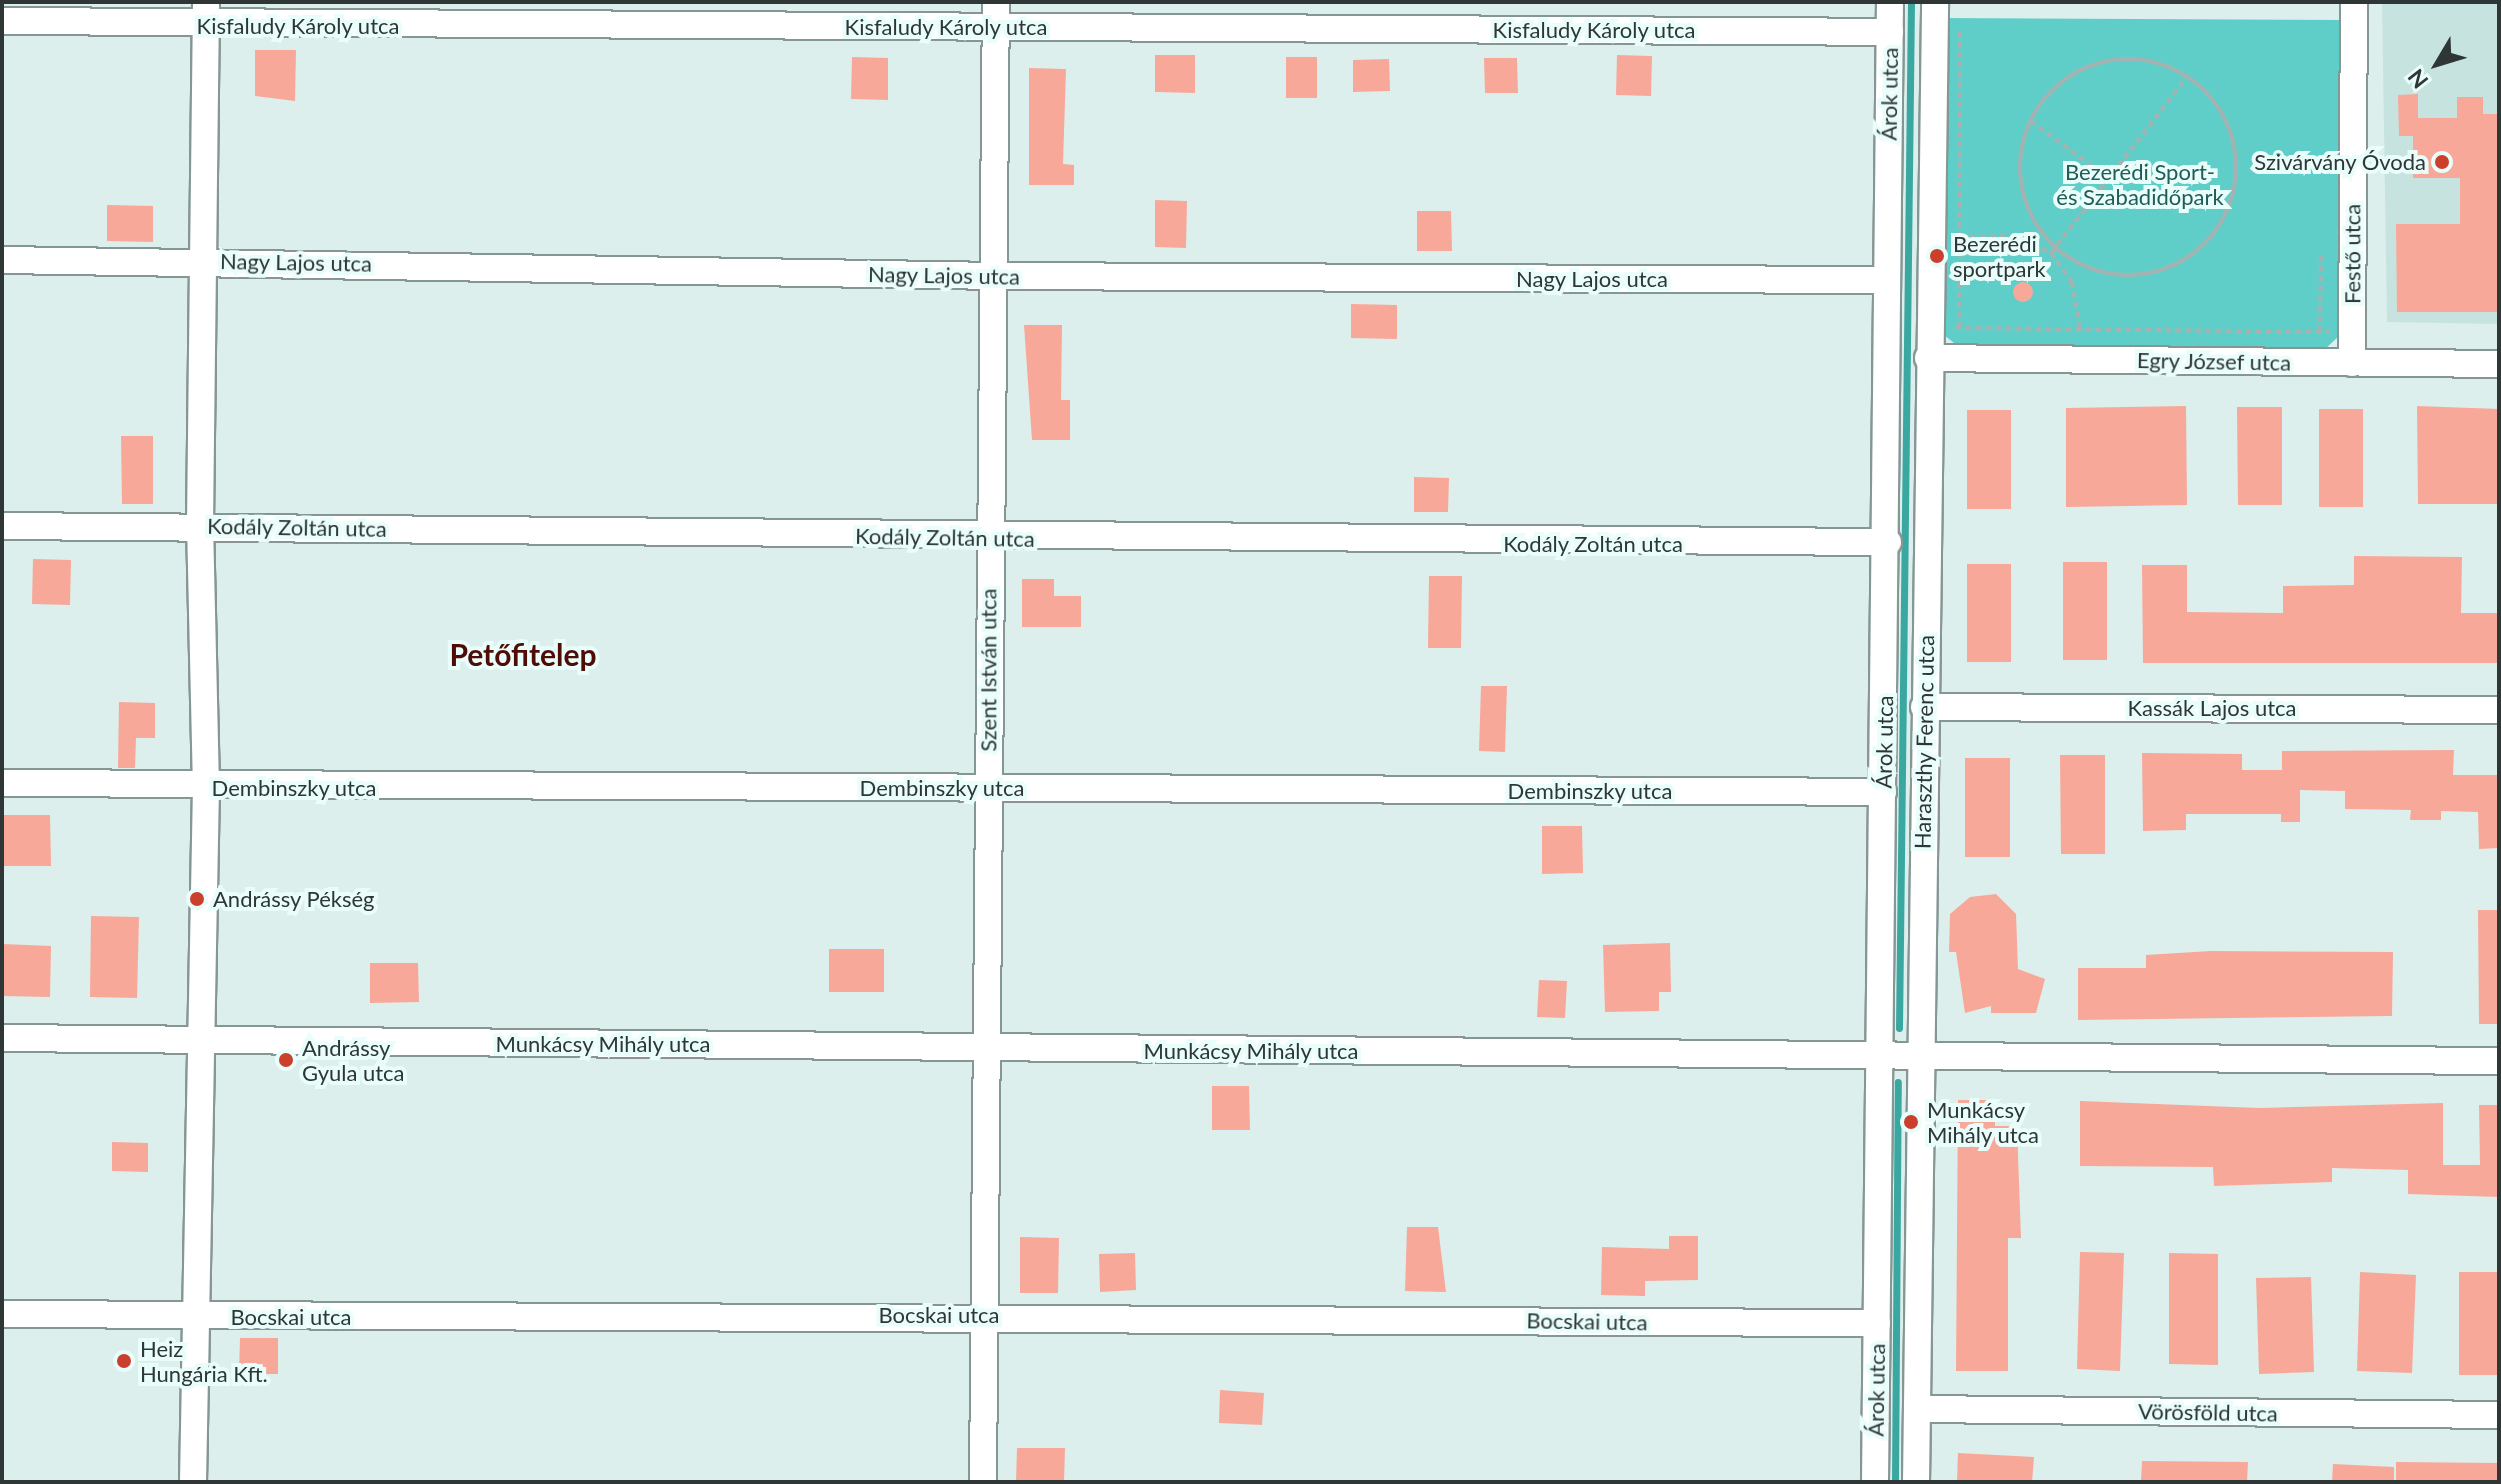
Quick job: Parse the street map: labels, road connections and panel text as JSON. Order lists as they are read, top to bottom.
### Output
{
  "streets": {
    "street": [
      "Kisfaludy Károly utca",
      "Árok utca",
      "Festő utca",
      "Nagy Lajos utca",
      "Egry József utca",
      "Kodály Zoltán utca",
      "Szent István utca",
      "Kassák Lajos utca",
      "Haraszthy Ferenc utca",
      "Dembinszky utca",
      "Munkácsy Mihály utca",
      "Bocskai utca",
      "Vörösföld utca"
    ]
  },
  "crossings": [
    ["Kisfaludy Károly utca", "Árok utca"],
    ["Kisfaludy Károly utca", "Szent István utca"],
    ["Árok utca", "Nagy Lajos utca"],
    ["Árok utca", "Kodály Zoltán utca"],
    ["Árok utca", "Dembinszky utca"],
    ["Árok utca", "Munkácsy Mihály utca"],
    ["Árok utca", "Bocskai utca"],
    ["Festő utca", "Egry József utca"],
    ["Nagy Lajos utca", "Szent István utca"],
    ["Egry József utca", "Haraszthy Ferenc utca"],
    ["Kodály Zoltán utca", "Szent István utca"],
    ["Szent István utca", "Dembinszky utca"],
    ["Szent István utca", "Munkácsy Mihály utca"],
    ["Szent István utca", "Bocskai utca"],
    ["Kassák Lajos utca", "Haraszthy Ferenc utca"],
    ["Haraszthy Ferenc utca", "Munkácsy Mihály utca"],
    ["Haraszthy Ferenc utca", "Vörösföld utca"]
  ],
  "districts": ["Petőfitelep"],
  "parks": ["Bezerédi Sport- és Szabadidőpark"],
  "places": [
    "Szivárvány Óvoda",
    "Bezerédi sportpark",
    "Andrássy Pékség",
    "Andrássy Gyula utca",
    "Munkácsy Mihály utca",
    "Heiz Hungária Kft."
  ],
  "north": "bottom left"
}
